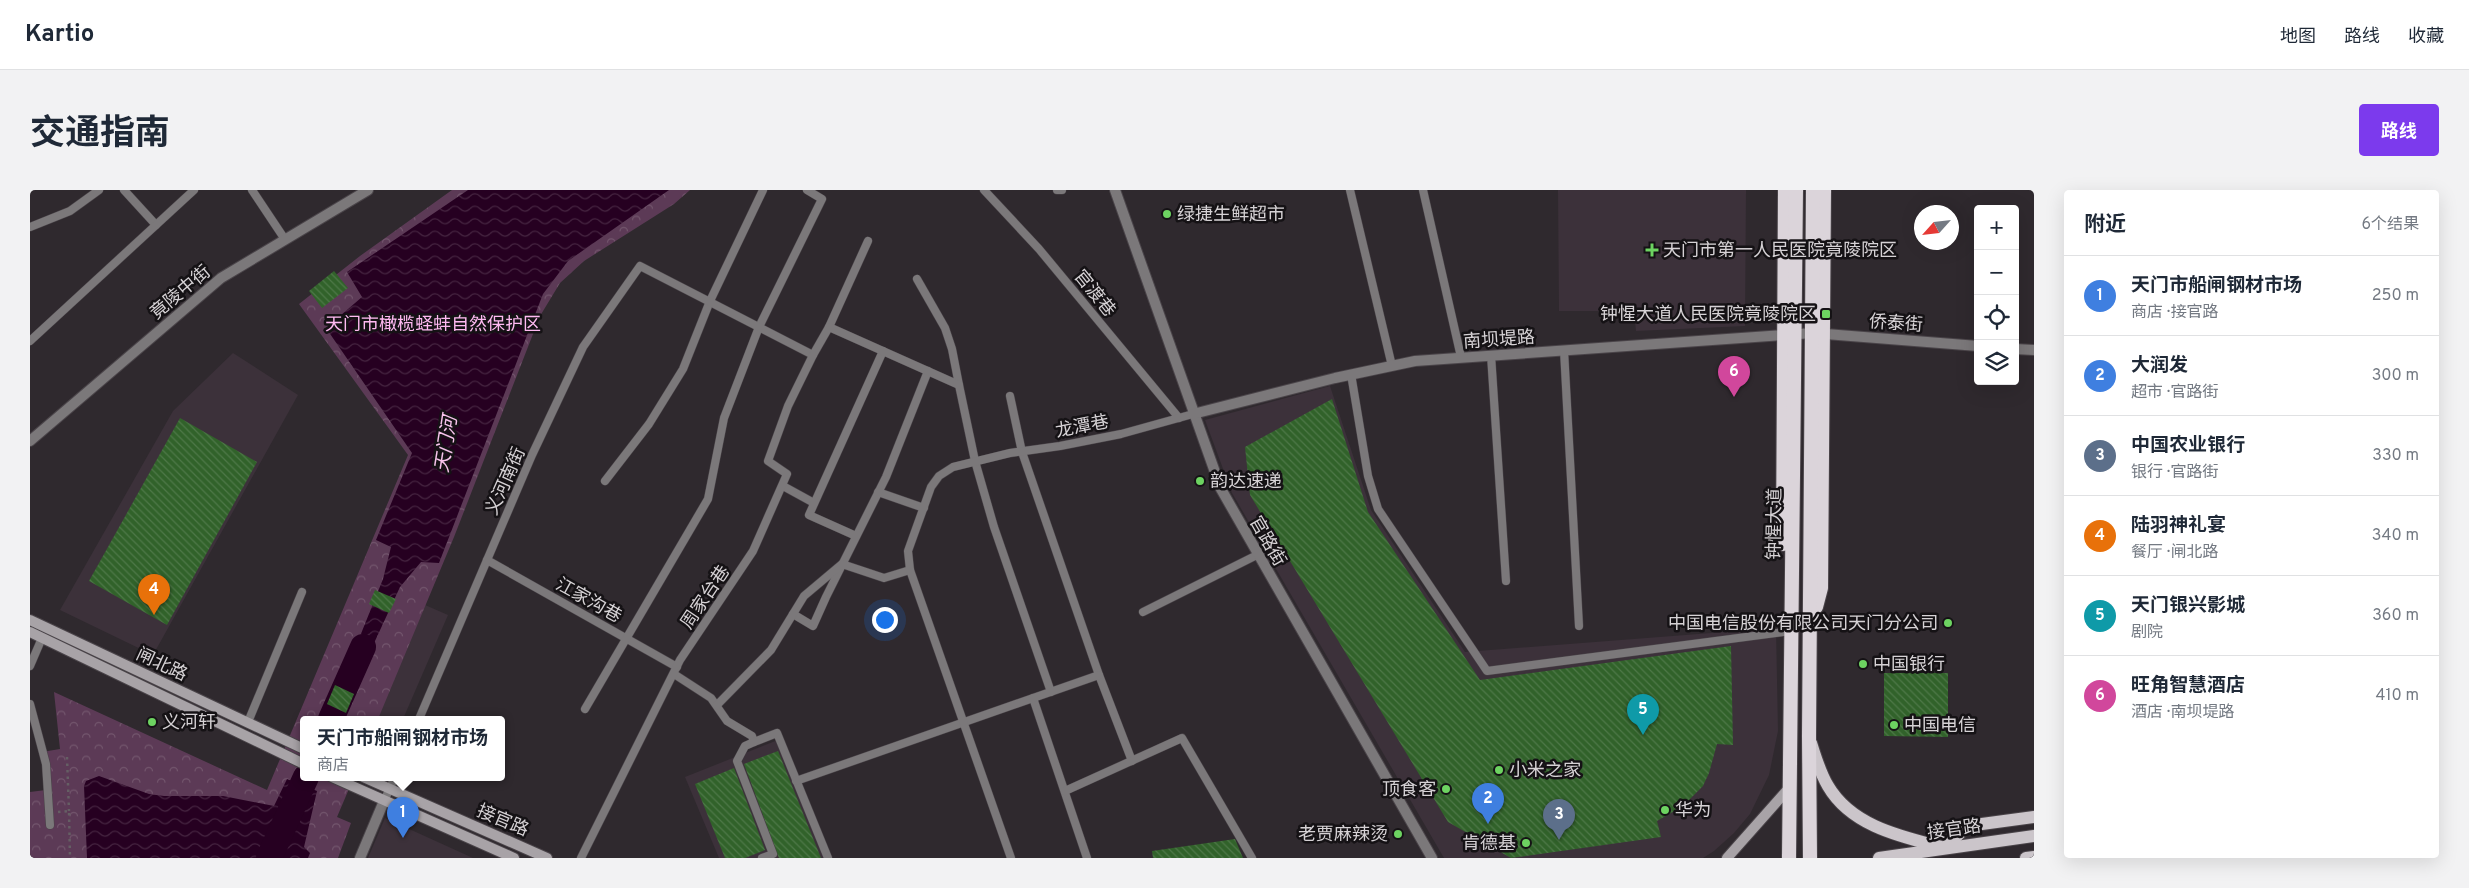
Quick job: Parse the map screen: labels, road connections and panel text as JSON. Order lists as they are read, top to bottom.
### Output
{
  "streets": {
    "highway": ["钟惺大道"],
    "main road": ["闸北路", "接官路"],
    "street": [
      "竟陵中街",
      "侨泰街",
      "南坝堤路",
      "官路街"
    ],
    "lane": [
      "官渡巷",
      "龙潭巷",
      "义河南街",
      "周家台巷",
      "江家沟巷"
    ]
  },
  "crossings": [
    ["官渡巷", "龙潭巷"],
    ["侨泰街", "南坝堤路"],
    ["侨泰街", "钟惺大道"],
    ["南坝堤路", "龙潭巷"],
    ["南坝堤路", "钟惺大道"],
    ["南坝堤路", "官路街"],
    ["龙潭巷", "官路街"],
    ["义河南街", "江家沟巷"],
    ["周家台巷", "江家沟巷"]
  ],
  "water": ["天门河"],
  "parks": ["天门市橄榄蛏蚌自然保护区"],
  "places": {
    "other": [
      "绿捷生鲜超市",
      "韵达速递",
      "中国电信股份有限公司天门分公司",
      "中国银行",
      "义河轩",
      "中国电信",
      "小米之家",
      "顶食客",
      "华为",
      "老贾麻辣烫",
      "肯德基"
    ],
    "health": ["天门市第一人民医院竟陵院区"],
    "transit": ["钟惺大道人民医院竟陵院区"]
  },
  "north": "bottom left",
  "page": {
    "header": "Kartio",
    "nav": ["地图", "路线", "收藏"],
    "title": "交通指南",
    "buttons": "路线",
    "heading": ["附近", "6个结果"],
    "map_buttons": ["+", "−"],
    "list": [
      {
        "mark": "1",
        "name": "天门市船闸钢材市场",
        "note": "商店 · 接官路",
        "value": "250 m"
      },
      {
        "mark": "2",
        "name": "大润发",
        "note": "超市 · 官路街",
        "value": "300 m"
      },
      {
        "mark": "3",
        "name": "中国农业银行",
        "note": "银行 · 官路街",
        "value": "330 m"
      },
      {
        "mark": "4",
        "name": "陆羽神礼宴",
        "note": "餐厅 · 闸北路",
        "value": "340 m"
      },
      {
        "mark": "5",
        "name": "天门银兴影城",
        "note": "剧院",
        "value": "360 m"
      },
      {
        "mark": "6",
        "name": "旺角智慧酒店",
        "note": "酒店 · 南坝堤路",
        "value": "410 m"
      }
    ],
    "pins": [
      "6",
      "4",
      "5",
      "2",
      "1",
      "3"
    ],
    "popup": ["天门市船闸钢材市场", "商店"]
  }
}
